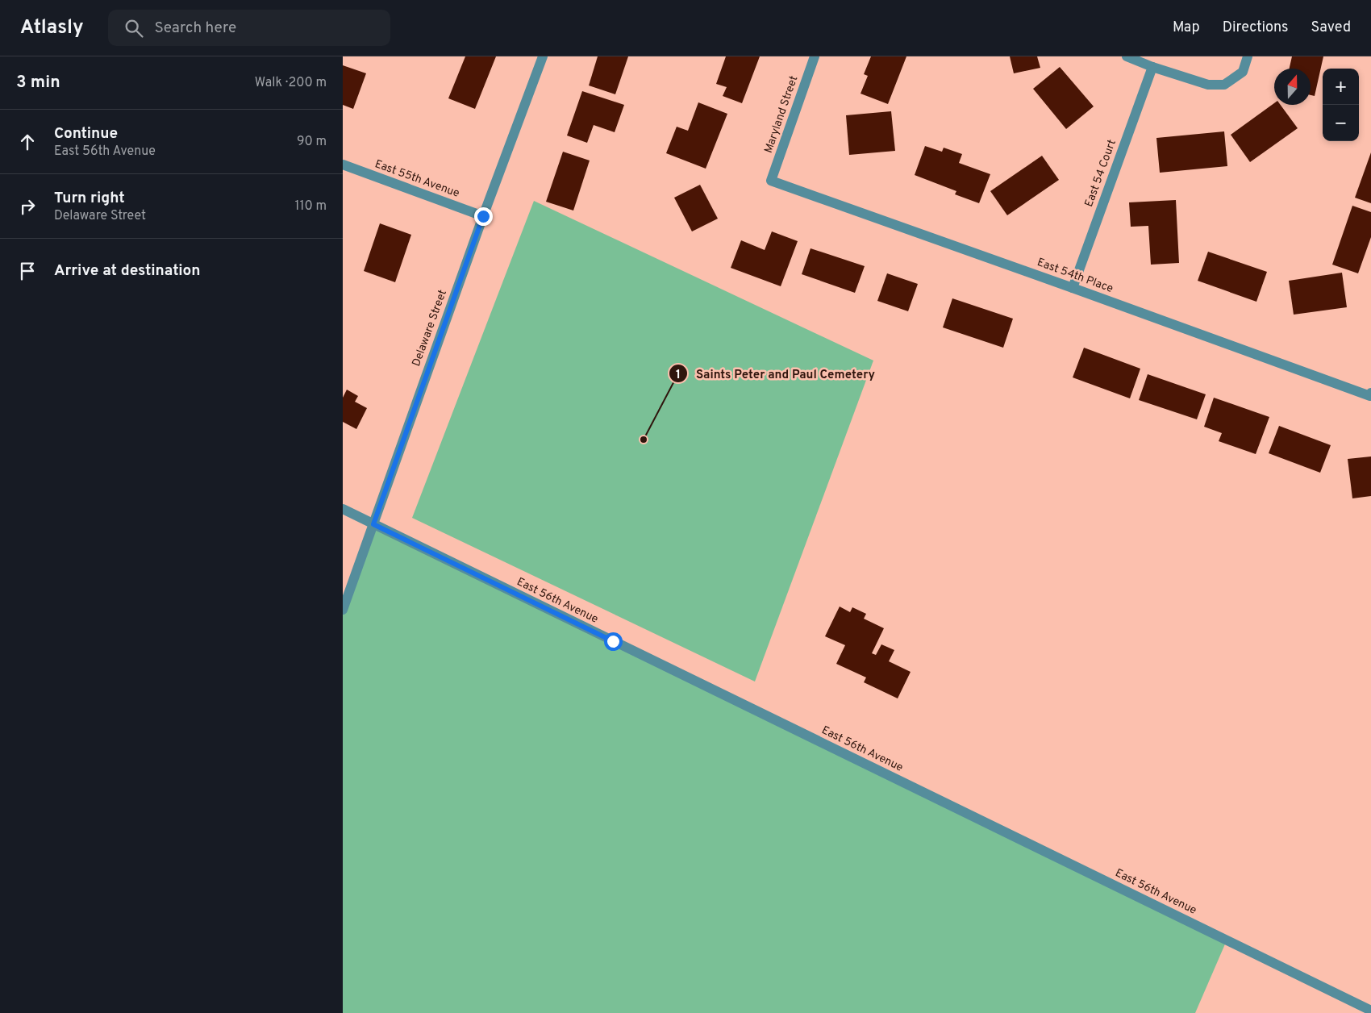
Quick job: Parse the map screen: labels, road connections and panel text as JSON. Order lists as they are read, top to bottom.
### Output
{
  "streets": {
    "street": [
      "Maryland Street",
      "East 54 Court",
      "East 55th Avenue",
      "East 54th Place",
      "Delaware Street",
      "East 56th Avenue"
    ]
  },
  "crossings": [
    ["Maryland Street", "East 54th Place"],
    ["East 54 Court", "East 54th Place"],
    ["East 55th Avenue", "Delaware Street"],
    ["Delaware Street", "East 56th Avenue"]
  ],
  "places": ["Saints Peter and Paul Cemetery"],
  "north": "top",
  "page": {
    "header": "Atlasly",
    "search": "Search here",
    "nav": ["Map", "Directions", "Saved"],
    "heading": ["3 min", "Walk · 200 m"],
    "map_buttons": ["+", "−"],
    "list": [
      ["Continue", "East 56th Avenue", "90 m"],
      ["Turn right", "Delaware Street", "110 m"],
      "Arrive at destination"
    ]
  }
}
